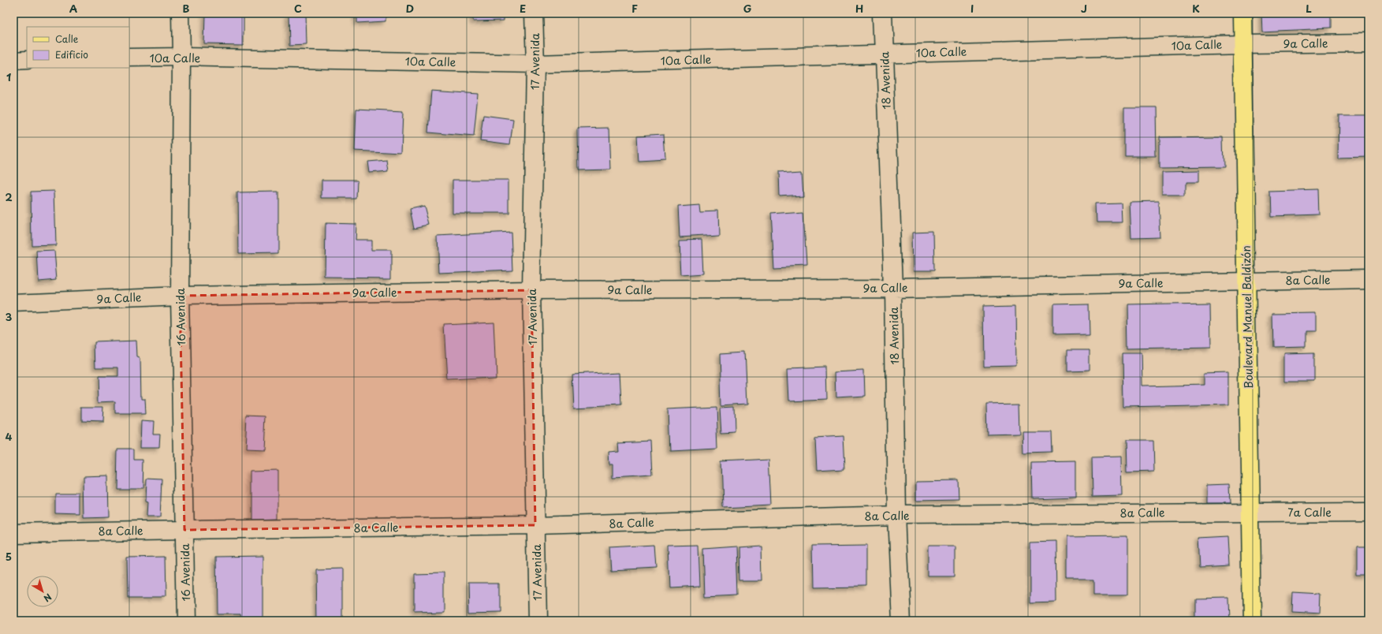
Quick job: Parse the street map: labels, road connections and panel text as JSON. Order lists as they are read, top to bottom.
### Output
{
  "streets": {
    "main road": ["Boulevard Manuel Baldizón"],
    "street": [
      "9a Calle",
      "10a Calle",
      "17 Avenida",
      "18 Avenida",
      "8a Calle",
      "16 Avenida",
      "7a Calle"
    ]
  },
  "crossings": [
    ["9a Calle", "10a Calle"],
    ["9a Calle", "17 Avenida"],
    ["9a Calle", "18 Avenida"],
    ["9a Calle", "8a Calle"],
    ["9a Calle", "16 Avenida"],
    ["9a Calle", "Boulevard Manuel Baldizón"],
    ["10a Calle", "17 Avenida"],
    ["10a Calle", "18 Avenida"],
    ["10a Calle", "16 Avenida"],
    ["10a Calle", "Boulevard Manuel Baldizón"],
    ["17 Avenida", "8a Calle"],
    ["18 Avenida", "8a Calle"],
    ["8a Calle", "16 Avenida"],
    ["8a Calle", "Boulevard Manuel Baldizón"],
    ["8a Calle", "7a Calle"],
    ["Boulevard Manuel Baldizón", "7a Calle"]
  ],
  "legend": ["Calle", "Edificio"],
  "north": "bottom right",
  "grid": {
    "columns": [
      "A",
      "B",
      "C",
      "D",
      "E",
      "F",
      "G",
      "H",
      "I",
      "J",
      "K",
      "L"
    ],
    "rows": [
      "1",
      "2",
      "3",
      "4",
      "5"
    ]
  }
}
